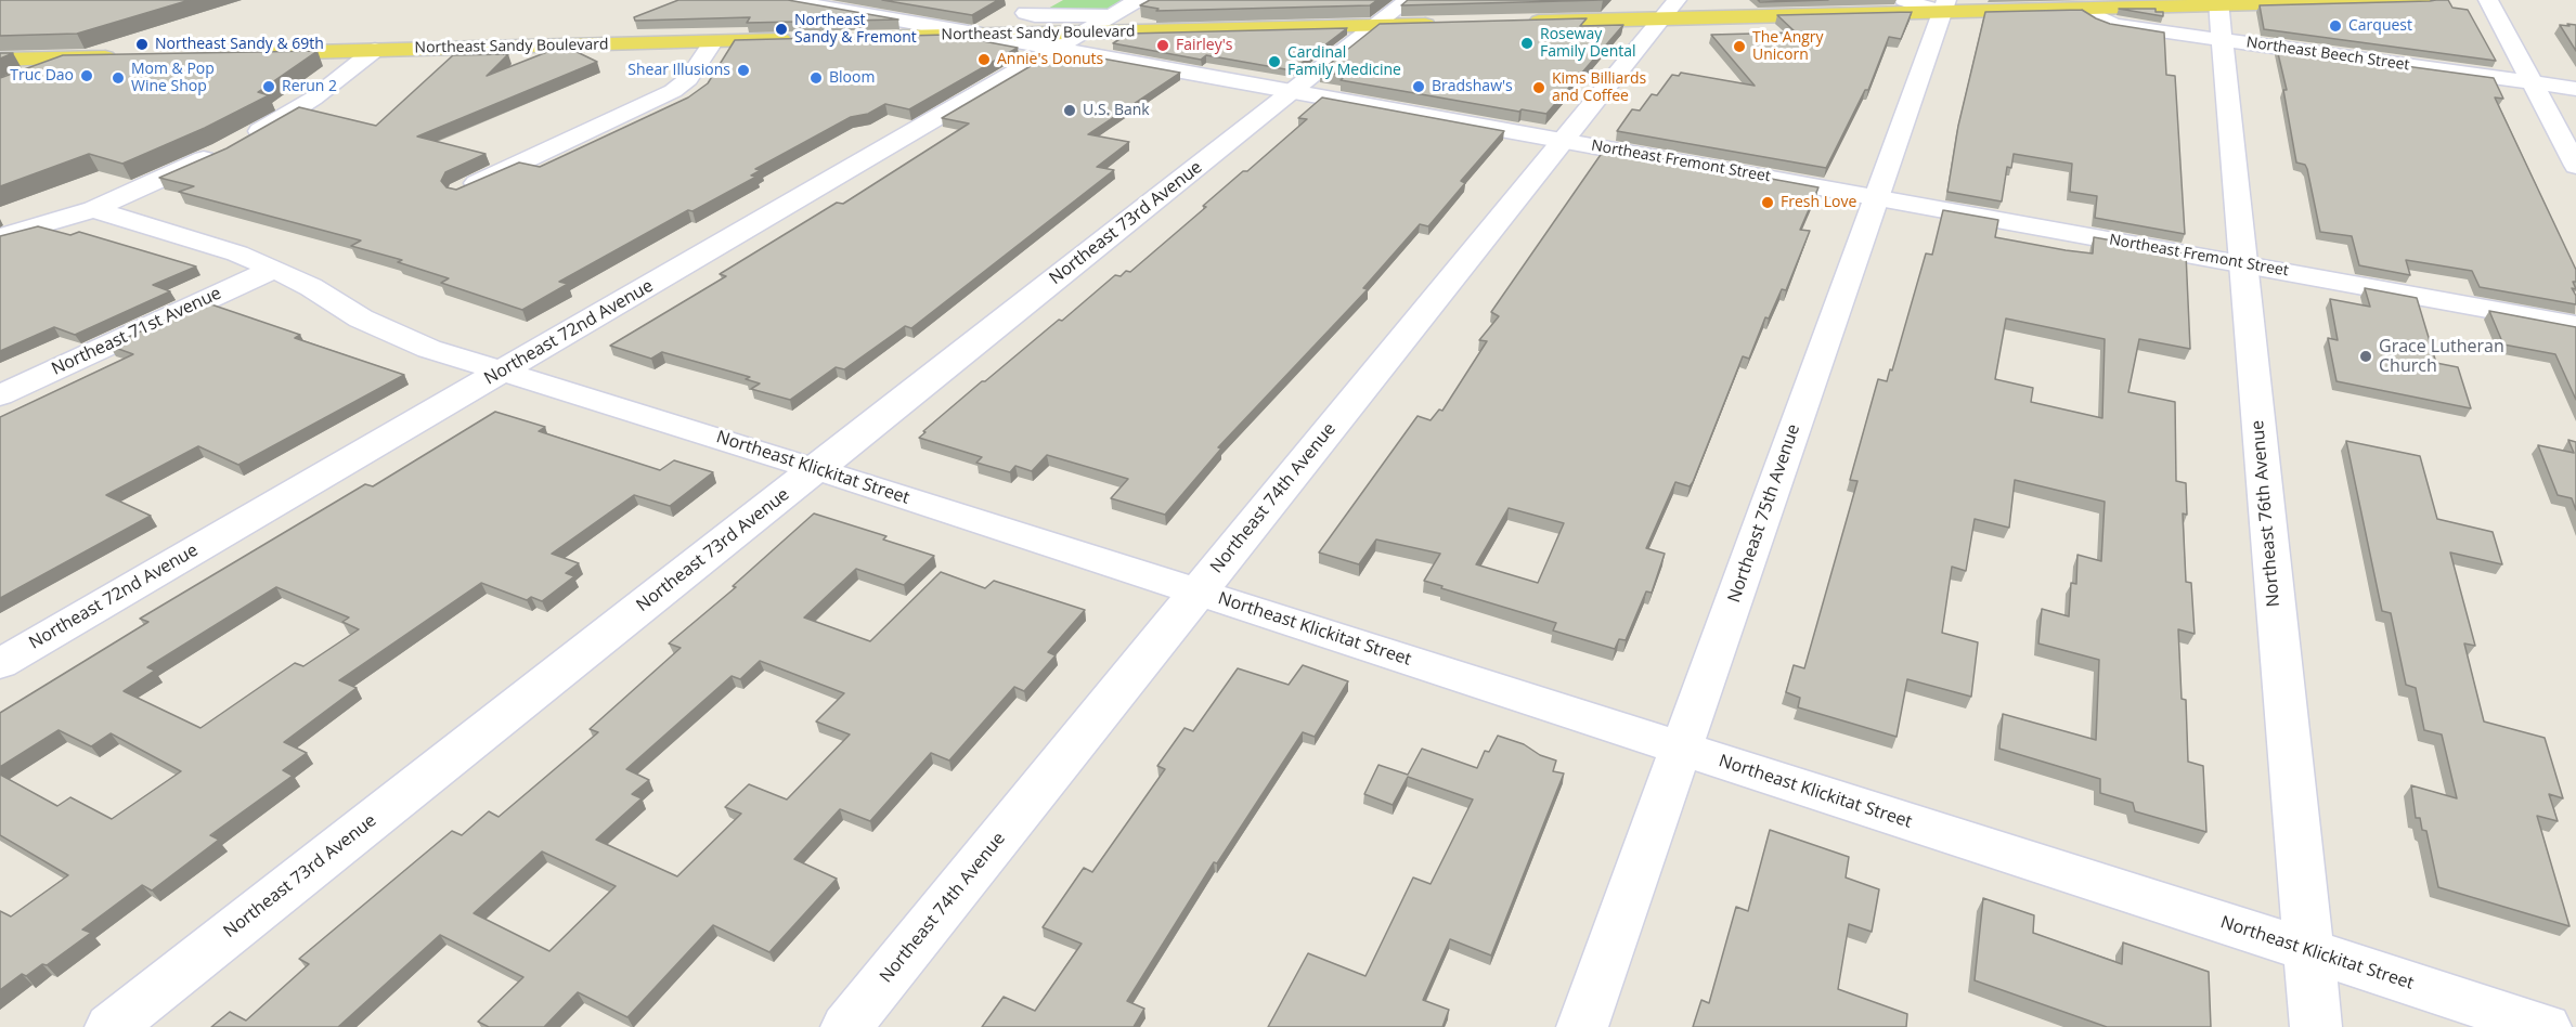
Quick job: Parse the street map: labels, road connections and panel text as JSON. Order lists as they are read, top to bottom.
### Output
{
  "streets": {
    "main road": ["Northeast Sandy Boulevard"],
    "street": [
      "Northeast Beech Street",
      "Northeast Fremont Street",
      "Northeast 73rd Avenue",
      "Northeast 71st Avenue",
      "Northeast 72nd Avenue",
      "Northeast Klickitat Street",
      "Northeast 74th Avenue",
      "Northeast 75th Avenue",
      "Northeast 76th Avenue"
    ]
  },
  "crossings": [
    ["Northeast Sandy Boulevard", "Northeast Fremont Street"],
    ["Northeast Sandy Boulevard", "Northeast 73rd Avenue"],
    ["Northeast Sandy Boulevard", "Northeast 72nd Avenue"],
    ["Northeast Beech Street", "Northeast 76th Avenue"],
    ["Northeast Fremont Street", "Northeast 73rd Avenue"],
    ["Northeast Fremont Street", "Northeast 72nd Avenue"],
    ["Northeast Fremont Street", "Northeast 74th Avenue"],
    ["Northeast Fremont Street", "Northeast 75th Avenue"],
    ["Northeast Fremont Street", "Northeast 76th Avenue"],
    ["Northeast 73rd Avenue", "Northeast Klickitat Street"],
    ["Northeast 71st Avenue", "Northeast Klickitat Street"],
    ["Northeast 72nd Avenue", "Northeast Klickitat Street"],
    ["Northeast Klickitat Street", "Northeast 74th Avenue"],
    ["Northeast Klickitat Street", "Northeast 75th Avenue"],
    ["Northeast Klickitat Street", "Northeast 76th Avenue"]
  ],
  "places": [
    "Carquest",
    "Northeast Sandy & Fremont",
    "Roseway Family Dental",
    "Northeast Sandy & 69th",
    "Fairley's",
    "The Angry Unicorn",
    "Annie's Donuts",
    "Cardinal Family Medicine",
    "Shear Illusions",
    "Truc Dao",
    "Mom & Pop Wine Shop",
    "Bloom",
    "Rerun 2",
    "Bradshaw's",
    "Kims Billiards and Coffee",
    "U.S. Bank",
    "Fresh Love",
    "Grace Lutheran Church"
  ]
}
